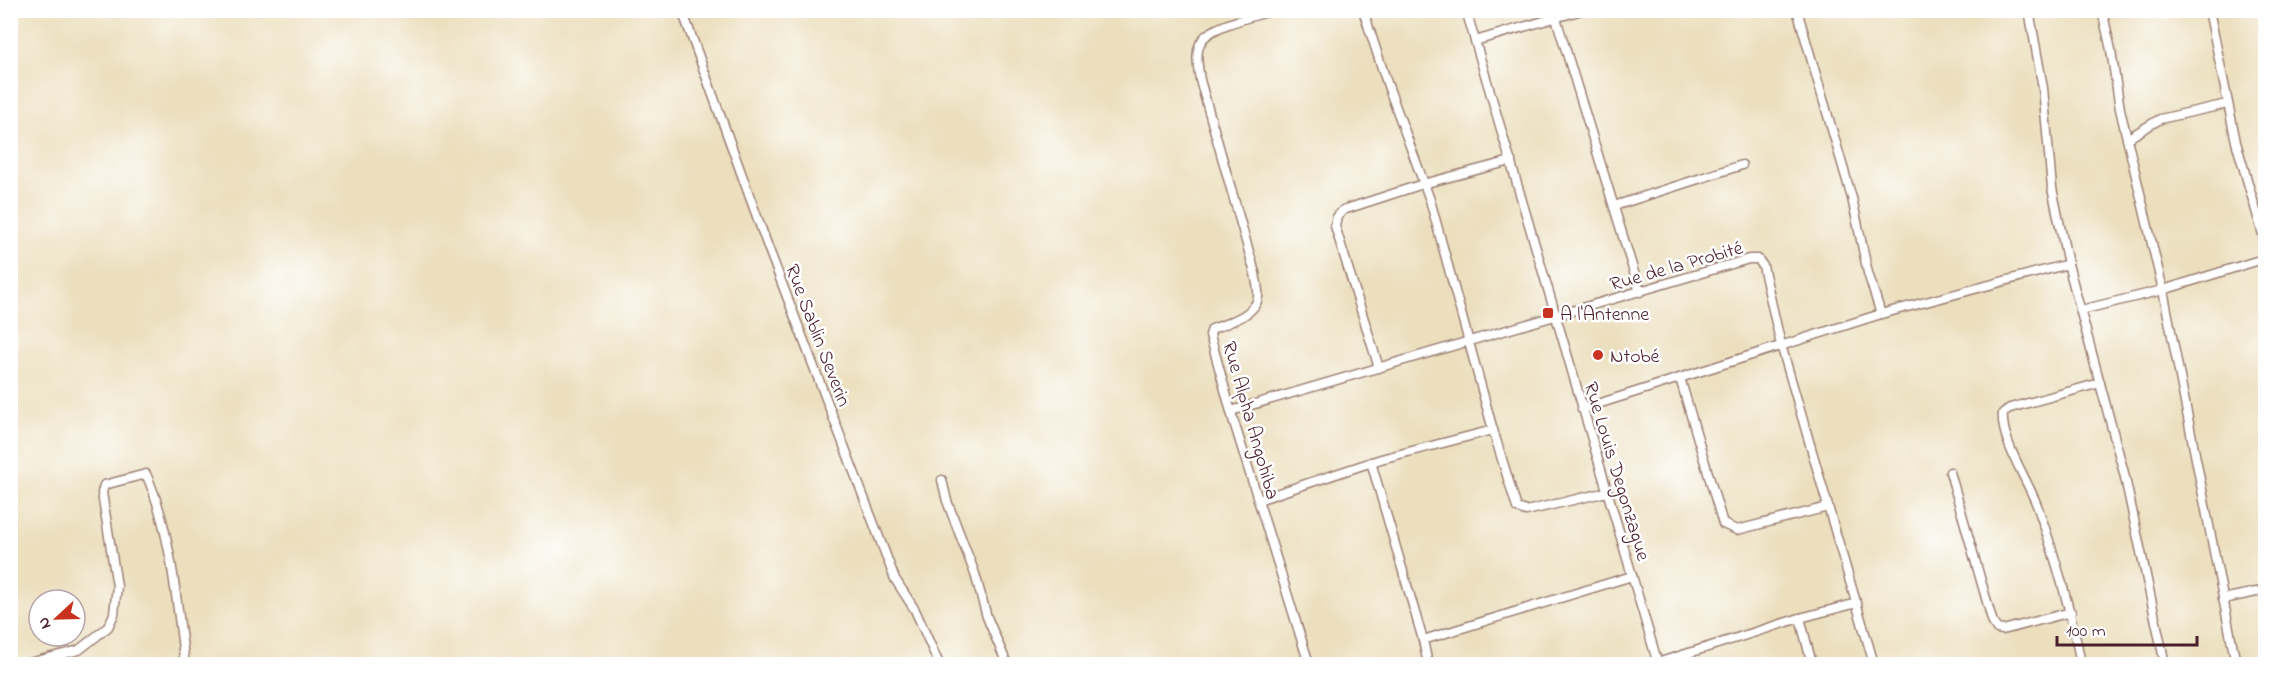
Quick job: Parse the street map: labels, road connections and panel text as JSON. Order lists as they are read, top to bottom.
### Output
{
  "streets": {
    "street": [
      "Rue de la Probité",
      "Rue Sablin Severin",
      "Rue Alpha Angohiba",
      "Rue Louis Degonzague"
    ]
  },
  "crossings": [
    ["Rue de la Probité", "Rue Alpha Angohiba"],
    ["Rue de la Probité", "Rue Louis Degonzague"]
  ],
  "places": {
    "transit": ["A l'Antenne"],
    "other": ["Ntobé"]
  },
  "scale_bar": "100 m",
  "north": "left"
}
